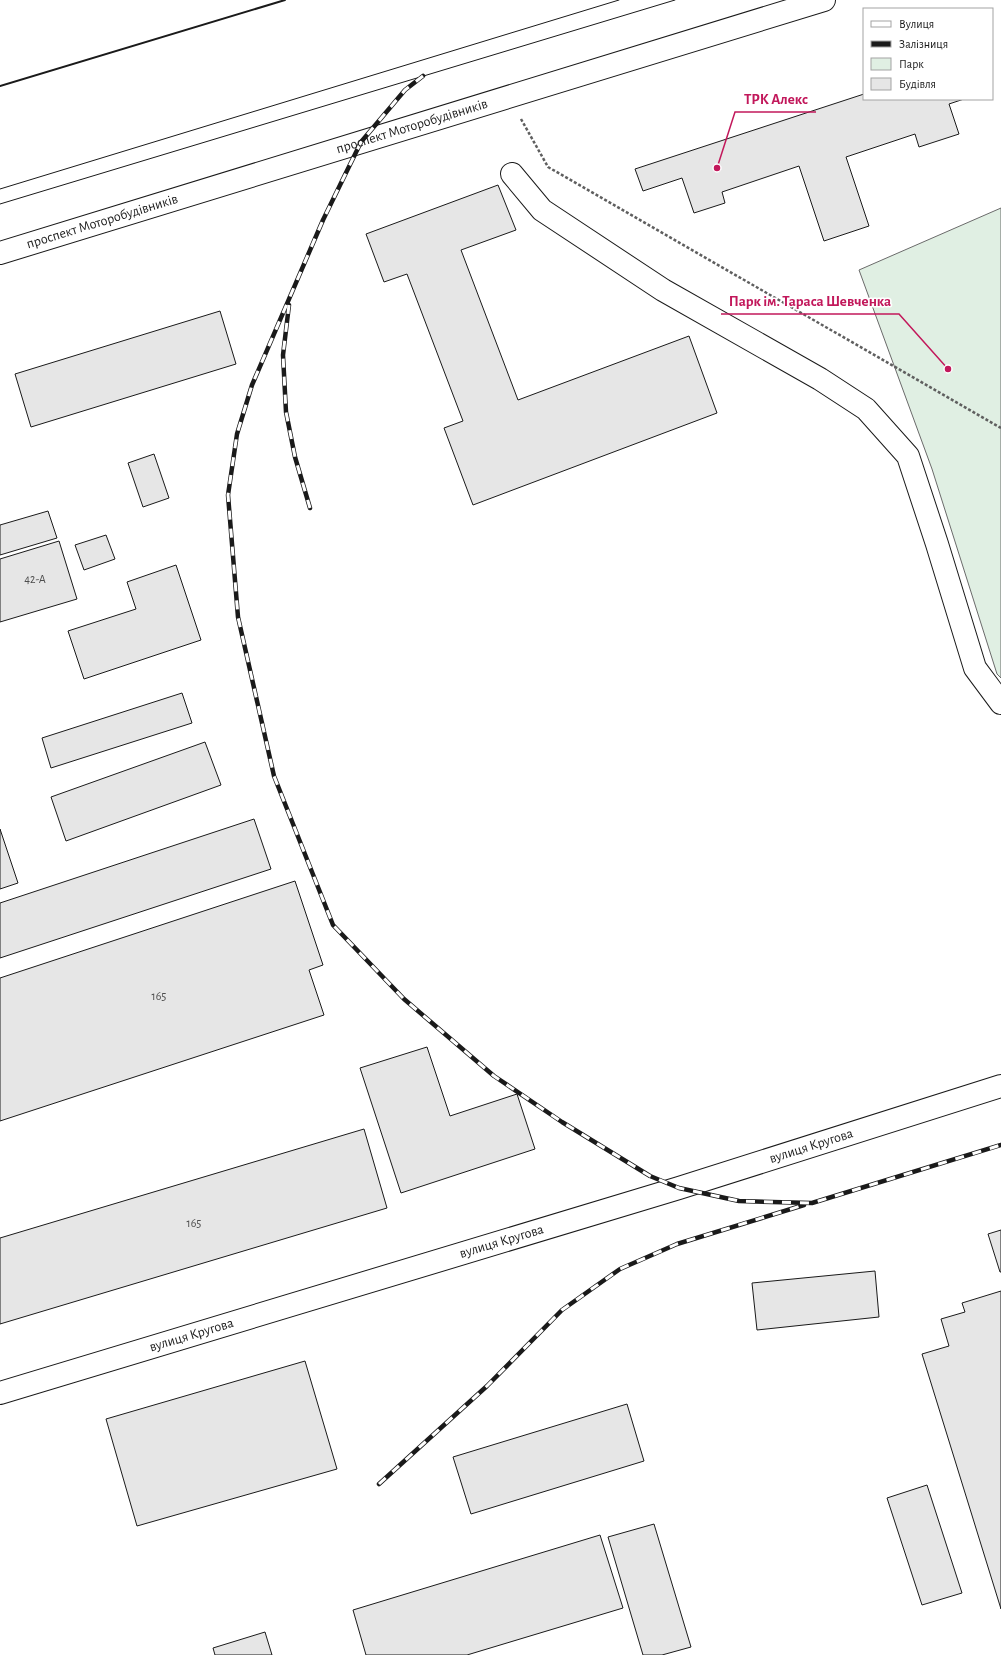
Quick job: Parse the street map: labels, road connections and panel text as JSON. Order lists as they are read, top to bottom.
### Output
{
  "streets": {
    "street": ["проспект Моторобудівників", "вулиця Кругова"]
  },
  "places": ["ТРК Алекс", "Парк ім. Тараса Шевченка"],
  "house_numbers": ["42-А", "165", "165"],
  "legend": [
    "Вулиця",
    "Залізниця",
    "Парк",
    "Будівля"
  ]
}
